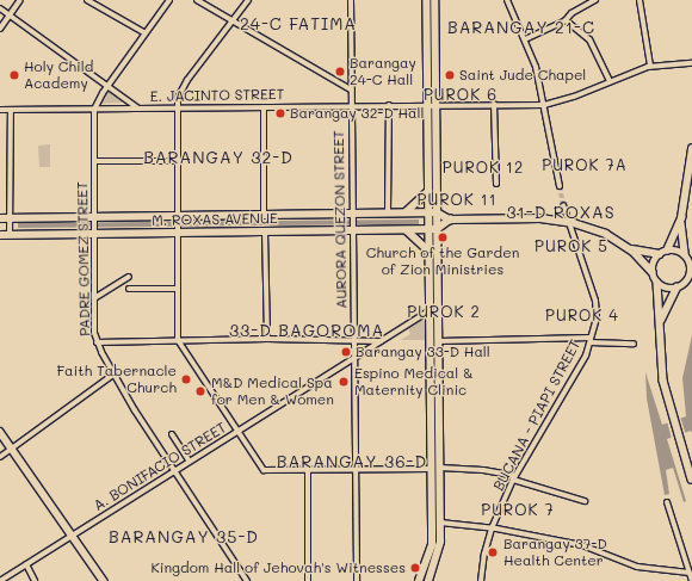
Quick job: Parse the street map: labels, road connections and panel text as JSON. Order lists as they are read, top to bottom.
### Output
{
  "streets": {
    "main road": ["M. ROXAS AVENUE"],
    "street": [
      "E. JACINTO STREET",
      "AURORA QUEZON STREET",
      "PADRE GOMEZ STREET",
      "BUCANA - PIAPI STREET",
      "A. BONIFACIO STREET"
    ]
  },
  "crossings": [
    ["E. JACINTO STREET", "AURORA QUEZON STREET"],
    ["E. JACINTO STREET", "PADRE GOMEZ STREET"],
    ["M. ROXAS AVENUE", "AURORA QUEZON STREET"],
    ["M. ROXAS AVENUE", "PADRE GOMEZ STREET"],
    ["AURORA QUEZON STREET", "A. BONIFACIO STREET"],
    ["PADRE GOMEZ STREET", "A. BONIFACIO STREET"]
  ],
  "districts": [
    "24-C FATIMA",
    "BARANGAY 21-C",
    "PUROK 6",
    "BARANGAY 32-D",
    "PUROK 7A",
    "PUROK 12",
    "PUROK 11",
    "31-D ROXAS",
    "PUROK 5",
    "PUROK 2",
    "PUROK 4",
    "33-D BAGOROMA",
    "BARANGAY 36-D",
    "PUROK 7",
    "BARANGAY 35-D"
  ],
  "places": [
    "Barangay 24-C Hall",
    "Holy Child Academy",
    "Saint Jude Chapel",
    "Barangay 32-D Hall",
    "Church of the Garden of Zion Ministries",
    "Barangay 33-D Hall",
    "Faith Tabernacle Church",
    "Espino Medical & Maternity Clinic",
    "M&D Medical Spa for Men & Women",
    "Barangay 37-D Health Center",
    "Kingdom Hall of Jehovah's Witnesses"
  ]
}
